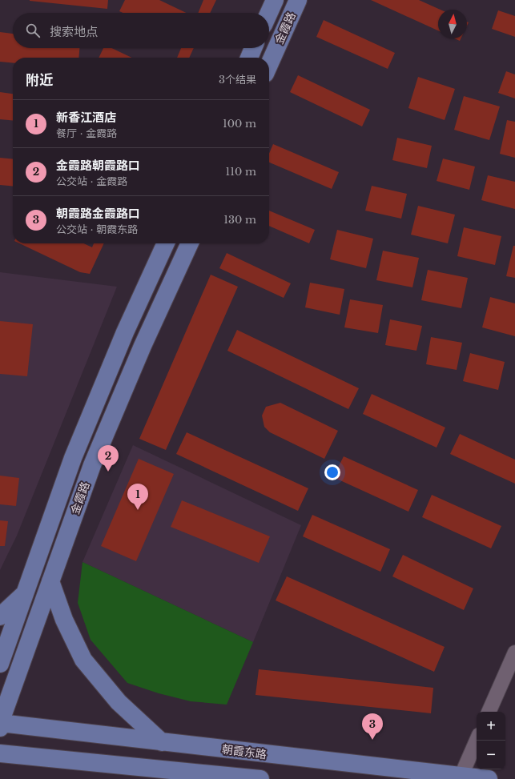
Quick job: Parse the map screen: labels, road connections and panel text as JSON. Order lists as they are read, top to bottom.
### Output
{
  "streets": {
    "main road": ["金霞路", "朝霞东路"]
  },
  "crossings": [
    ["金霞路", "朝霞东路"]
  ],
  "north": "top",
  "page": {
    "search": "搜索地点",
    "heading": ["附近", "3个结果"],
    "list": [
      {
        "mark": "1",
        "name": "新香江酒店",
        "note": "餐厅 · 金霞路",
        "value": "100 m"
      },
      {
        "mark": "2",
        "name": "金霞路朝霞路口",
        "note": "公交站 · 金霞路",
        "value": "110 m"
      },
      {
        "mark": "3",
        "name": "朝霞路金霞路口",
        "note": "公交站 · 朝霞东路",
        "value": "130 m"
      }
    ],
    "pins": ["2", "1", "3"],
    "map_buttons": ["+", "−"]
  }
}
